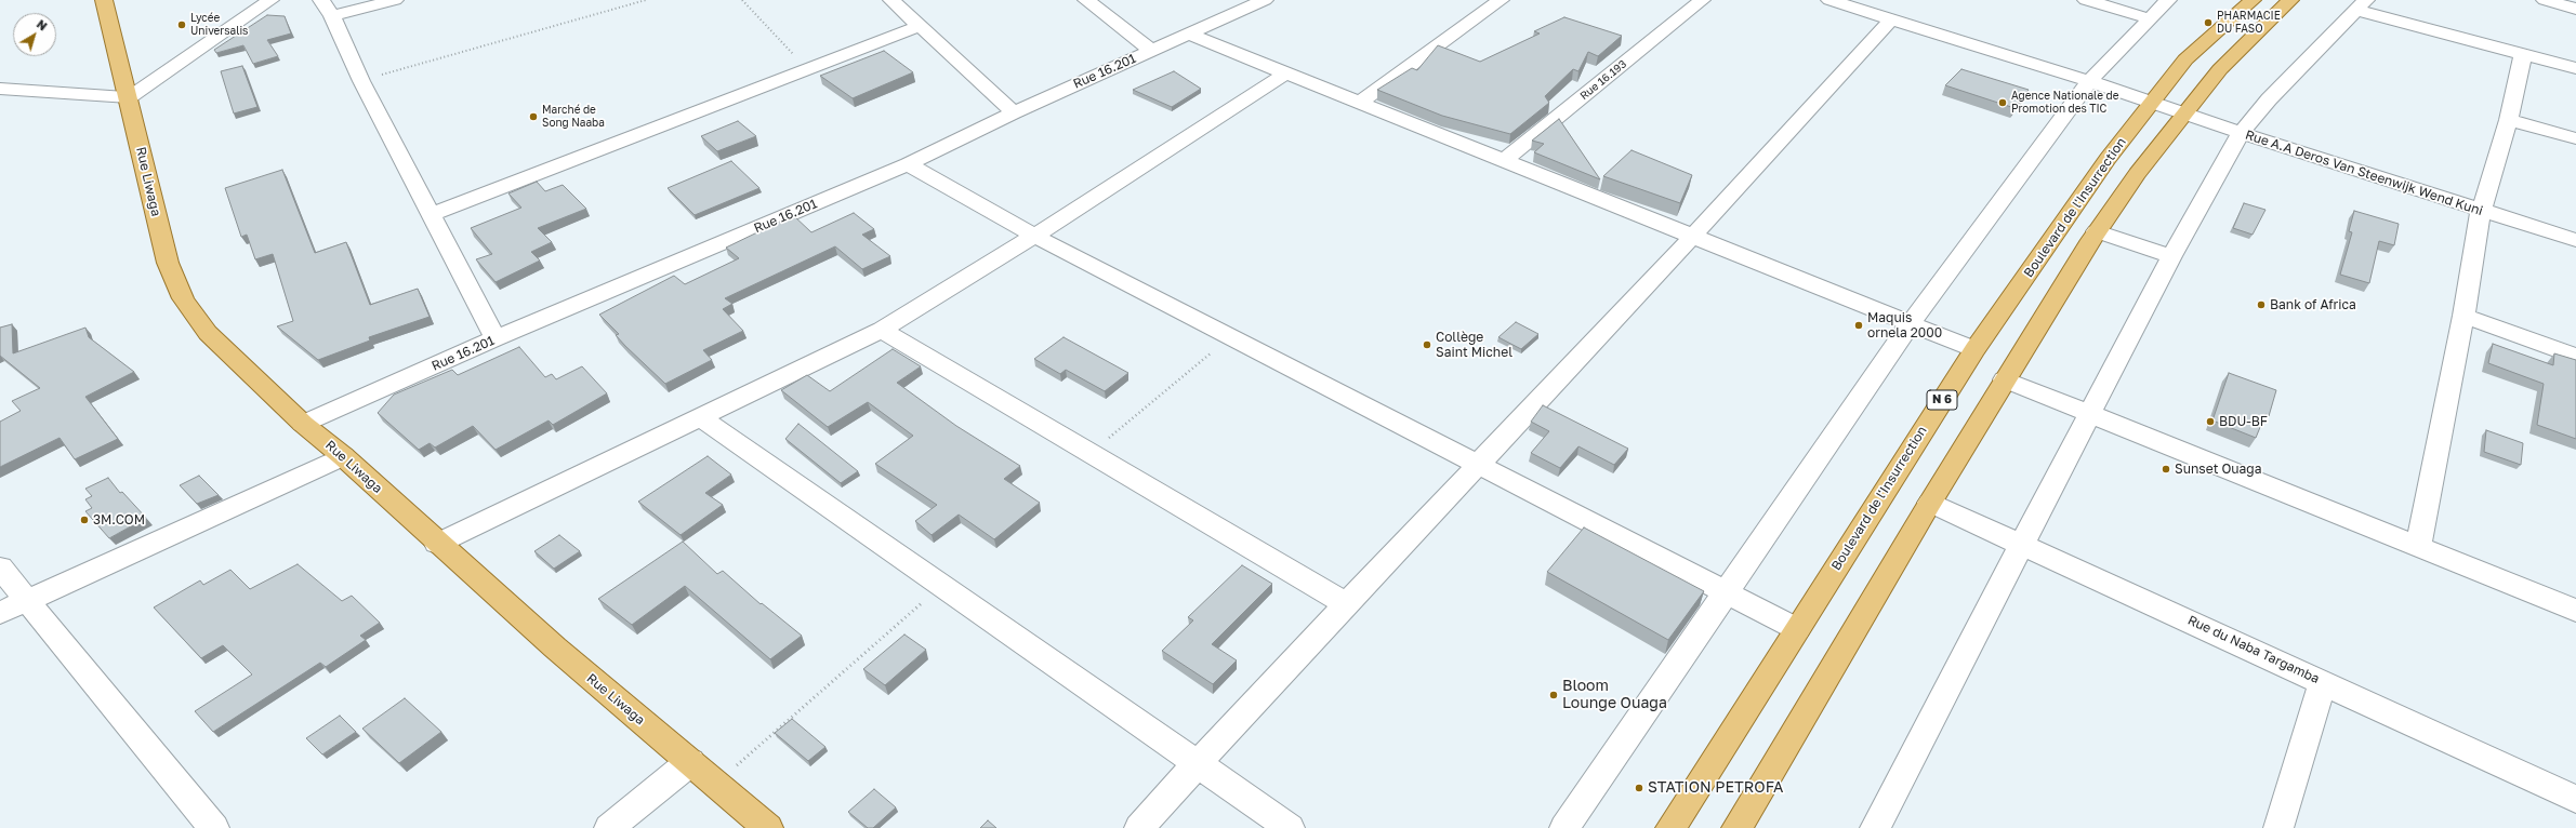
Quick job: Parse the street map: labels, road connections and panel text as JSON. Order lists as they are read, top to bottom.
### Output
{
  "streets": {
    "main road": ["Rue Liwaga", "Boulevard de l'Insurrection", "N 6"],
    "street": [
      "Rue 16.201",
      "Rue 16.193",
      "Rue A.A Deros Van Steenwijk Wend Kuni",
      "Rue du Naba Targamba"
    ]
  },
  "crossings": [
    ["Rue 16.201", "Rue Liwaga"],
    ["Rue A.A Deros Van Steenwijk Wend Kuni", "Boulevard de l'Insurrection"]
  ],
  "places": [
    "PHARMACIE DU FASO",
    "Lycée Universalis",
    "Agence Nationale de Promotion des TIC",
    "Marché de Song Naaba",
    "Bank of Africa",
    "Maquis ornela 2000",
    "Collège Saint Michel",
    "BDU-BF",
    "Sunset Ouaga",
    "3M.COM",
    "Bloom Lounge Ouaga",
    "STATION PETROFA"
  ],
  "north": "top right"
}
